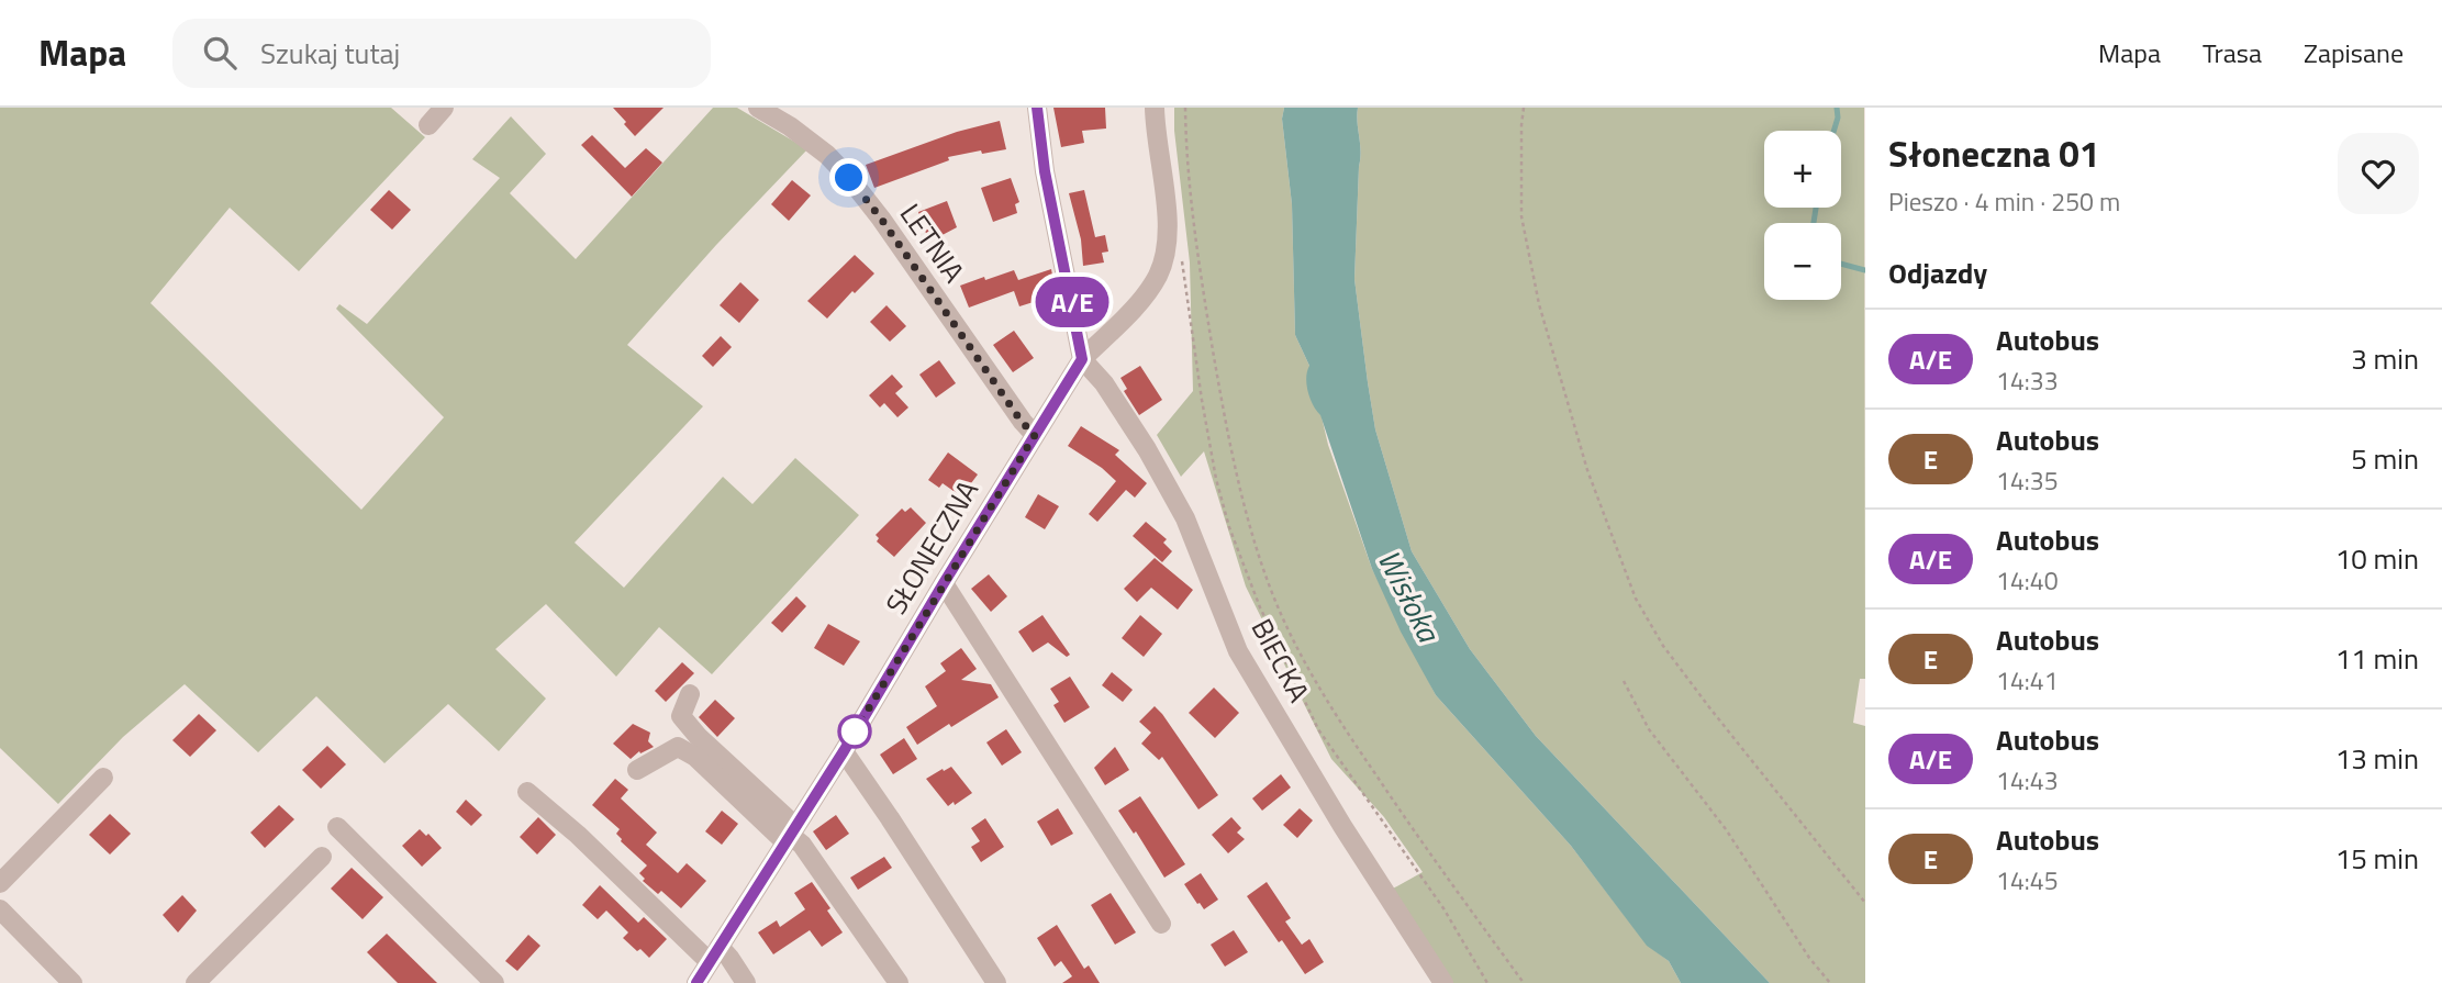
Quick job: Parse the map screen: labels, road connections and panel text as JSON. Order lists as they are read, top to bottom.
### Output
{
  "streets": {
    "street": ["LETNIA", "SŁONECZNA", "BIECKA"]
  },
  "crossings": [
    ["LETNIA", "SŁONECZNA"],
    ["SŁONECZNA", "BIECKA"]
  ],
  "water": ["Wisłoka"],
  "lines": ["bus line A/E"],
  "page": {
    "header": "Mapa",
    "search": "Szukaj tutaj",
    "nav": ["Mapa", "Trasa", "Zapisane"],
    "on_map": "A/E",
    "heading": [
      ["Słoneczna 01", "Pieszo · 4 min · 250 m"],
      "Odjazdy"
    ],
    "map_buttons": ["+", "−"],
    "list": [
      {
        "mark": "A/E",
        "name": "Autobus",
        "note": "14:33",
        "value": "3 min"
      },
      {
        "mark": "E",
        "name": "Autobus",
        "note": "14:35",
        "value": "5 min"
      },
      {
        "mark": "A/E",
        "name": "Autobus",
        "note": "14:40",
        "value": "10 min"
      },
      {
        "mark": "E",
        "name": "Autobus",
        "note": "14:41",
        "value": "11 min"
      },
      {
        "mark": "A/E",
        "name": "Autobus",
        "note": "14:43",
        "value": "13 min"
      },
      {
        "mark": "E",
        "name": "Autobus",
        "note": "14:45",
        "value": "15 min"
      }
    ]
  }
}
